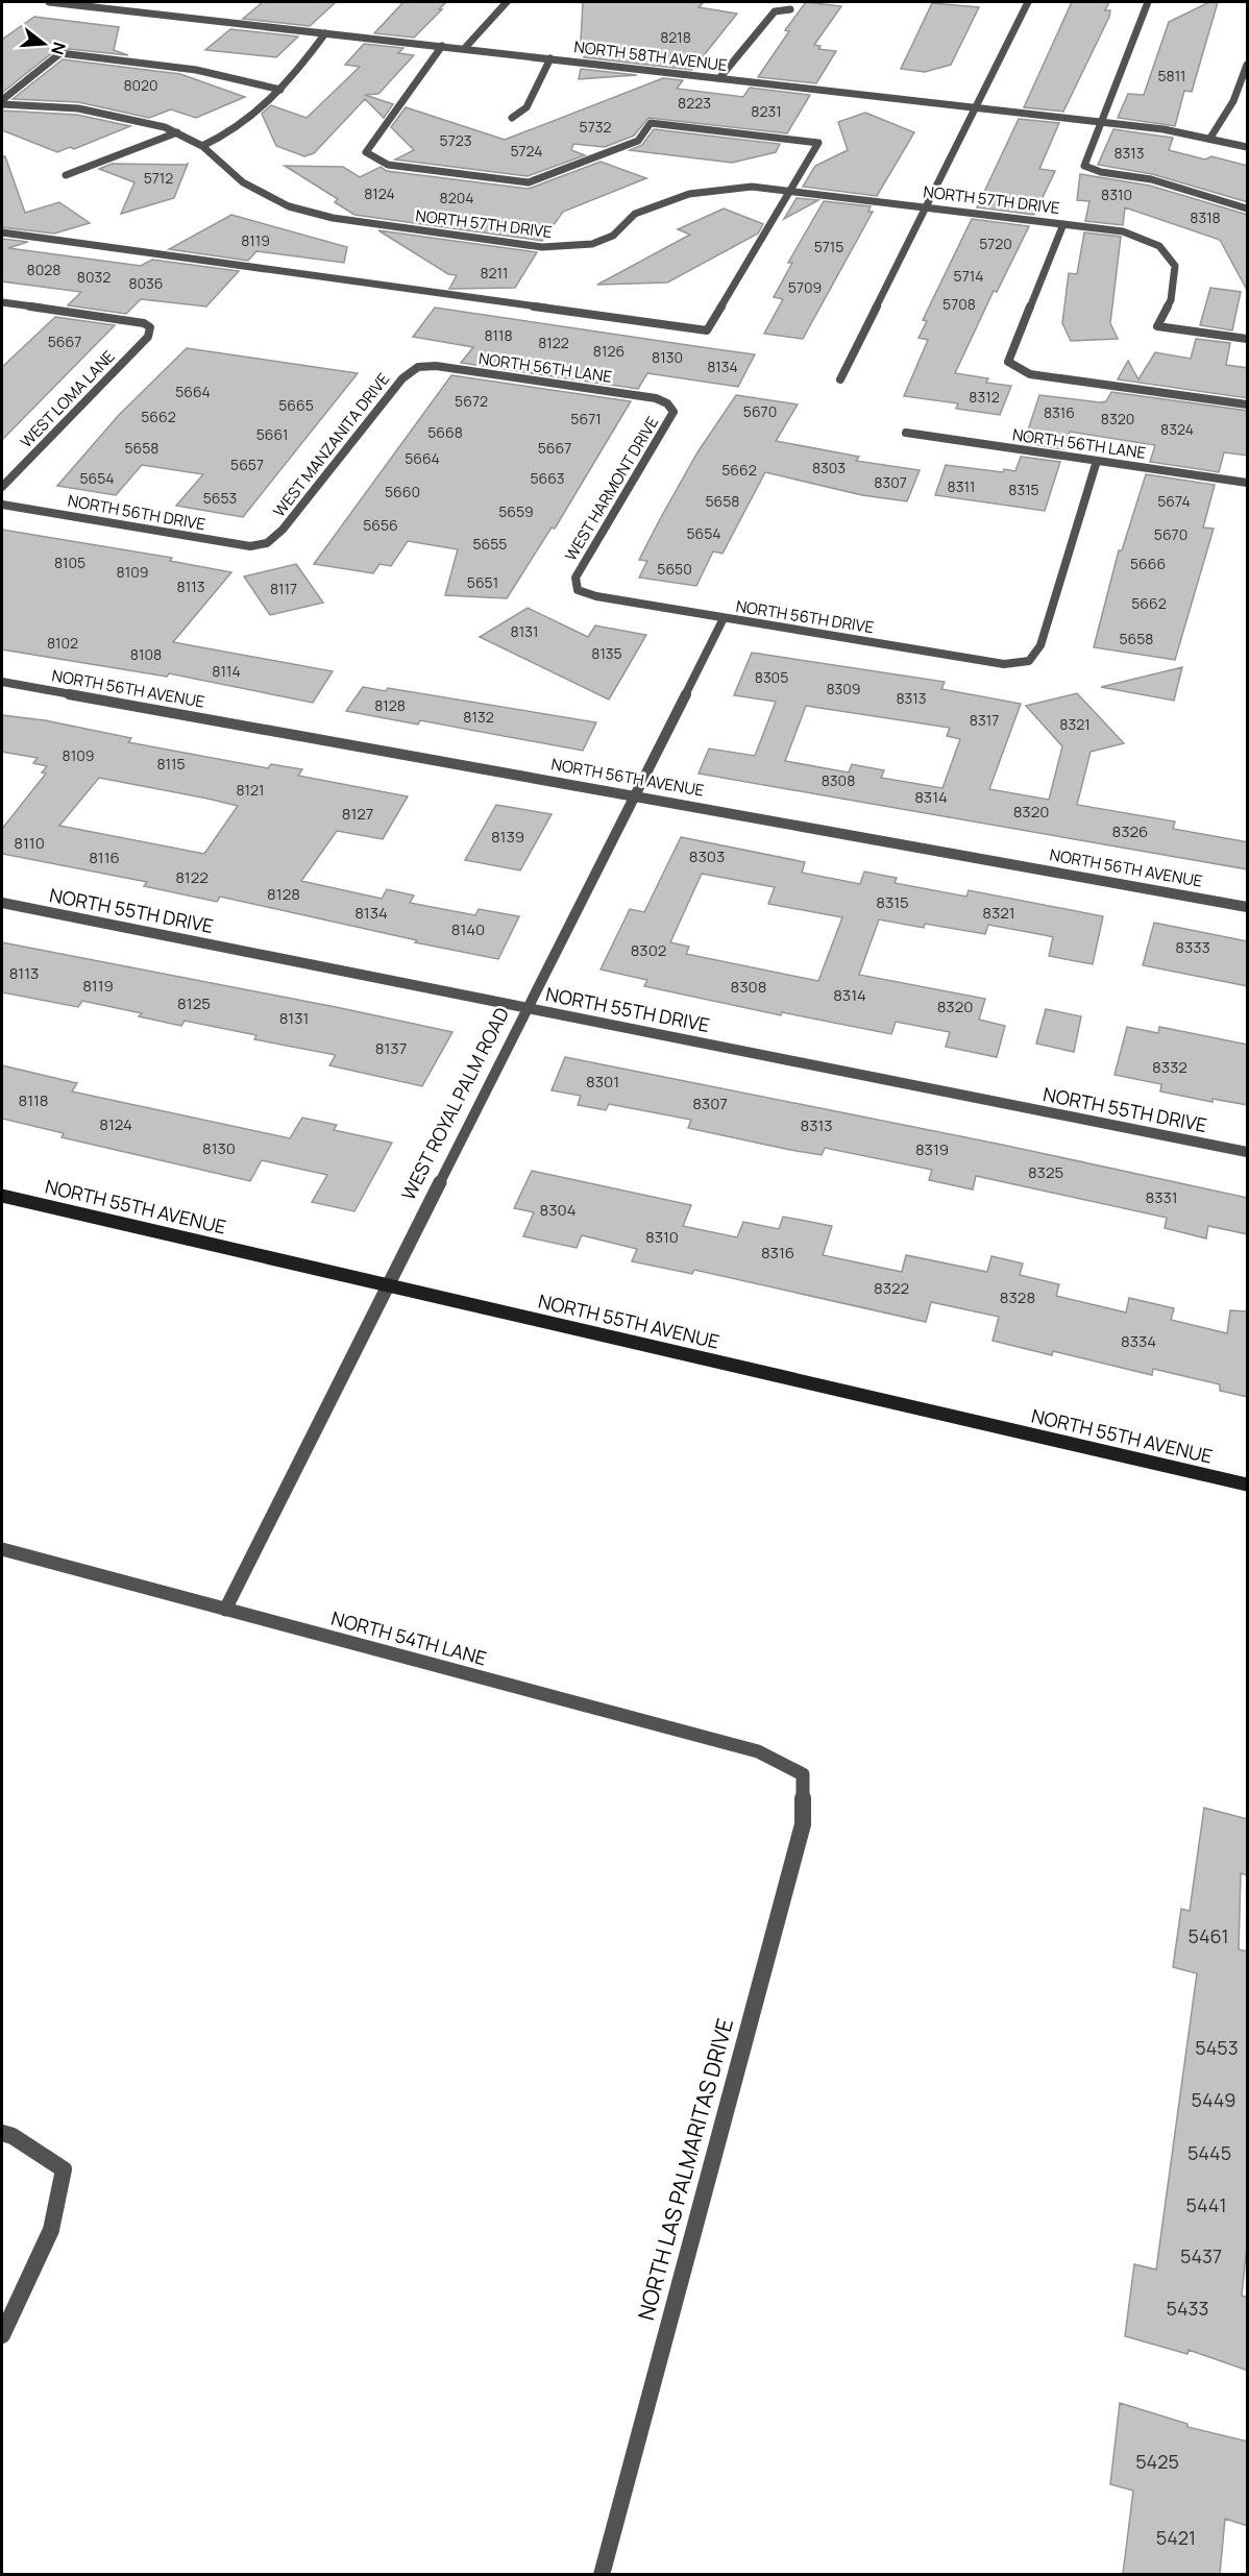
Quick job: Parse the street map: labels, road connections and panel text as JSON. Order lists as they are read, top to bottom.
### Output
{
  "streets": {
    "street": [
      "NORTH 58TH AVENUE",
      "NORTH 57TH DRIVE",
      "NORTH 56TH LANE",
      "WEST LOMA LANE",
      "WEST MANZANITA DRIVE",
      "WEST HARMONT DRIVE",
      "NORTH 56TH DRIVE",
      "NORTH 56TH AVENUE",
      "NORTH 55TH DRIVE",
      "WEST ROYAL PALM ROAD",
      "NORTH 55TH AVENUE",
      "NORTH 54TH LANE",
      "NORTH LAS PALMARITAS DRIVE"
    ]
  },
  "crossings": [
    ["NORTH 56TH LANE", "WEST MANZANITA DRIVE"],
    ["NORTH 56TH LANE", "WEST HARMONT DRIVE"],
    ["NORTH 56TH LANE", "NORTH 56TH DRIVE"],
    ["WEST MANZANITA DRIVE", "NORTH 56TH DRIVE"],
    ["WEST HARMONT DRIVE", "NORTH 56TH DRIVE"],
    ["NORTH 56TH DRIVE", "WEST ROYAL PALM ROAD"],
    ["NORTH 56TH AVENUE", "WEST ROYAL PALM ROAD"],
    ["NORTH 55TH DRIVE", "WEST ROYAL PALM ROAD"],
    ["WEST ROYAL PALM ROAD", "NORTH 55TH AVENUE"],
    ["WEST ROYAL PALM ROAD", "NORTH 54TH LANE"],
    ["NORTH 54TH LANE", "NORTH LAS PALMARITAS DRIVE"]
  ],
  "house_numbers": [
    "8218",
    "5811",
    "8020",
    "8223",
    "8231",
    "5732",
    "5723",
    "5724",
    "8313",
    "5712",
    "8124",
    "8310",
    "8204",
    "8318",
    "8119",
    "5720",
    "5715",
    "8028",
    "8211",
    "5714",
    "8032",
    "8036",
    "5709",
    "5708",
    "8118",
    "5667",
    "8122",
    "8126",
    "8130",
    "8134",
    "5664",
    "8312",
    "5672",
    "5665",
    "5670",
    "8316",
    "5662",
    "5671",
    "8320",
    "8324",
    "5668",
    "5661",
    "5658",
    "5667",
    "5664",
    "5657",
    "8303",
    "5662",
    "5654",
    "5663",
    "8307",
    "8311",
    "8315",
    "5660",
    "5653",
    "5658",
    "5674",
    "5659",
    "5656",
    "5654",
    "5670",
    "5655",
    "8105",
    "5666",
    "5650",
    "8109",
    "5651",
    "8113",
    "8117",
    "5662",
    "8131",
    "5658",
    "8102",
    "8135",
    "8108",
    "8114",
    "8305",
    "8309",
    "8313",
    "8128",
    "8132",
    "8317",
    "8321",
    "8109",
    "8115",
    "8308",
    "8121",
    "8314",
    "8320",
    "8127",
    "8326",
    "8139",
    "8110",
    "8303",
    "8116",
    "8122",
    "8128",
    "8315",
    "8134",
    "8321",
    "8140",
    "8333",
    "8302",
    "8113",
    "8119",
    "8308",
    "8314",
    "8125",
    "8320",
    "8131",
    "8137",
    "8332",
    "8301",
    "8118",
    "8307",
    "8124",
    "8313",
    "8130",
    "8319",
    "8325",
    "8331",
    "8304",
    "8310",
    "8316",
    "8322",
    "8328",
    "8334",
    "5461",
    "5453",
    "5449",
    "5445",
    "5441",
    "5437",
    "5433",
    "5425",
    "5421"
  ],
  "north": "right"
}
